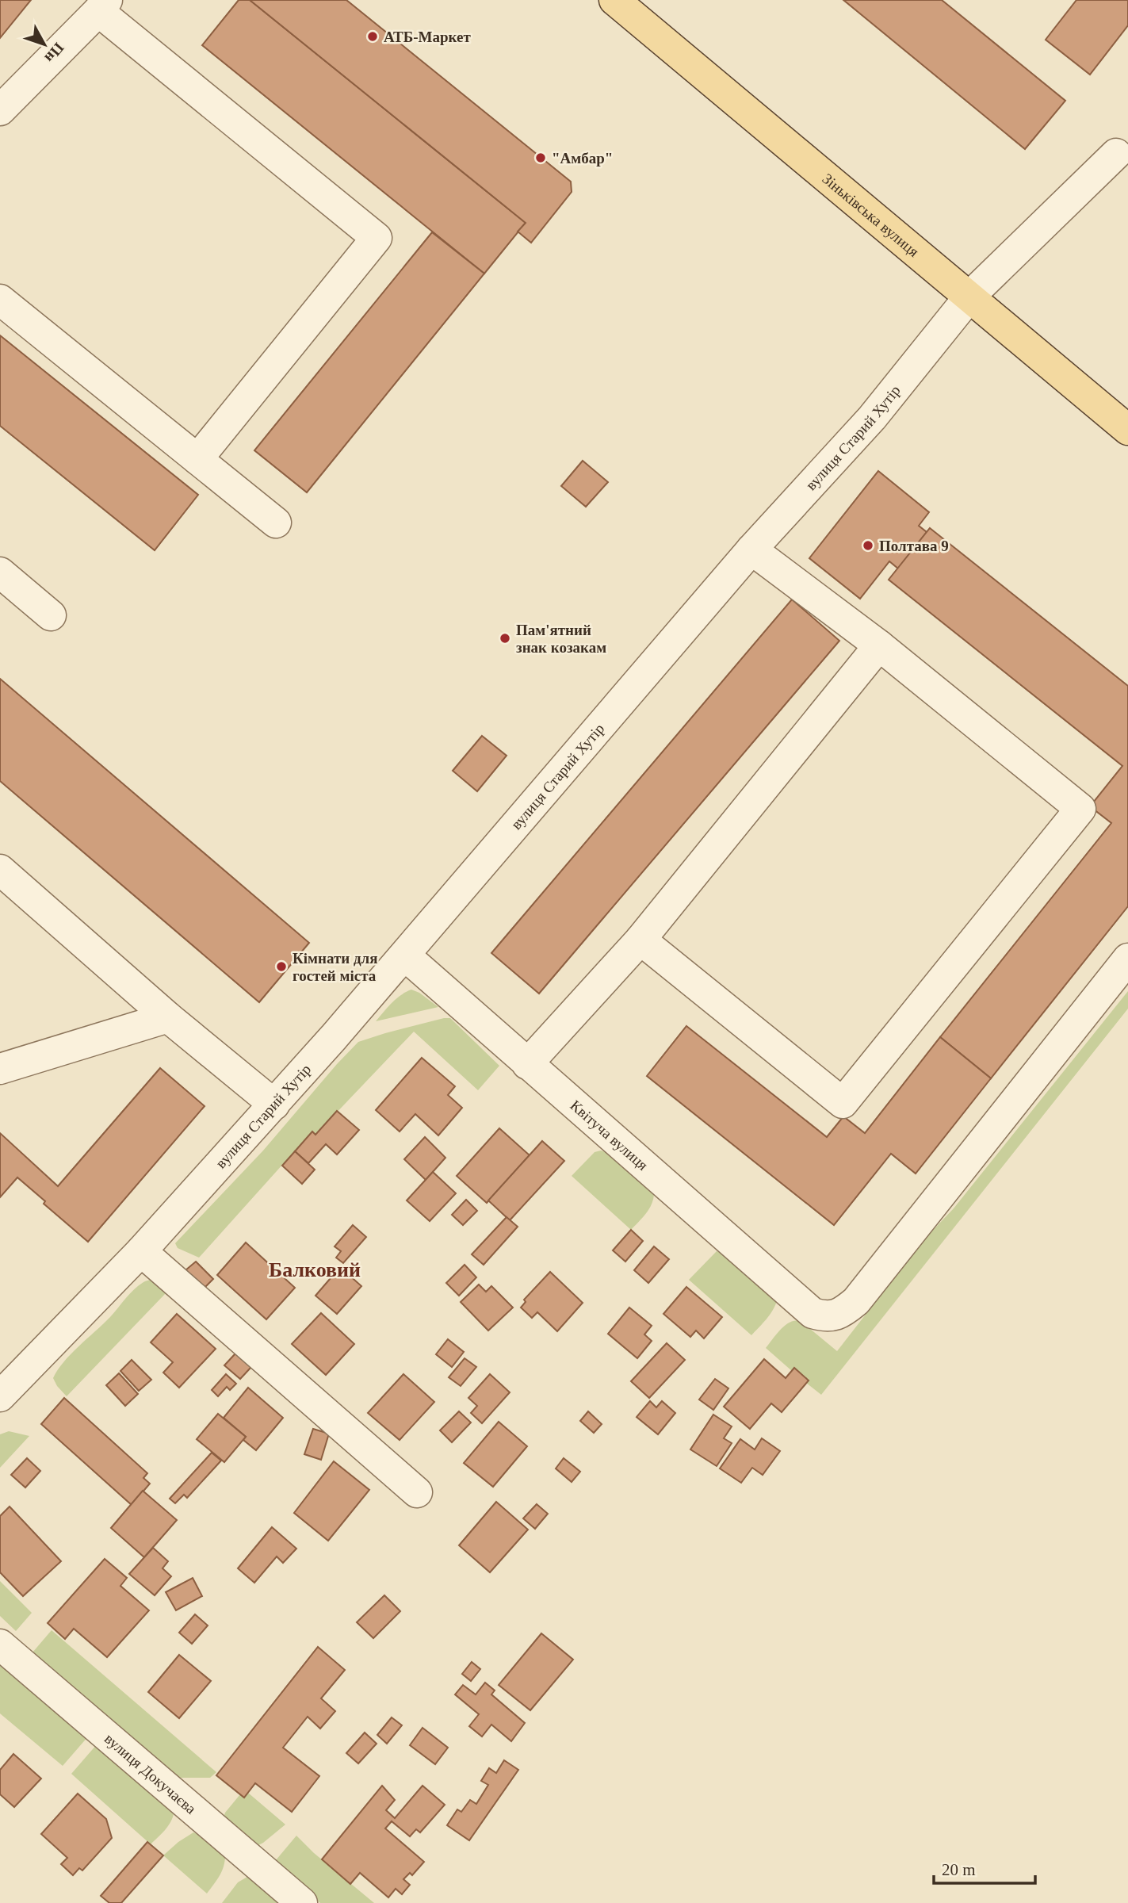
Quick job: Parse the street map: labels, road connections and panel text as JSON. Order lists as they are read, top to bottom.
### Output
{
  "streets": {
    "main road": ["Зіньківська вулиця"],
    "street": ["вулиця Старий Хутір", "Квітуча вулиця", "вулиця Докучаєва"]
  },
  "crossings": [
    ["Зіньківська вулиця", "вулиця Старий Хутір"],
    ["вулиця Старий Хутір", "Квітуча вулиця"]
  ],
  "districts": ["Балковий"],
  "places": [
    "АТБ-Маркет",
    "\"Амбар\"",
    "Полтава 9",
    "Пам'ятний знак козакам",
    "Кімнати для гостей міста"
  ],
  "scale_bar": "20 m",
  "north": "bottom right"
}
